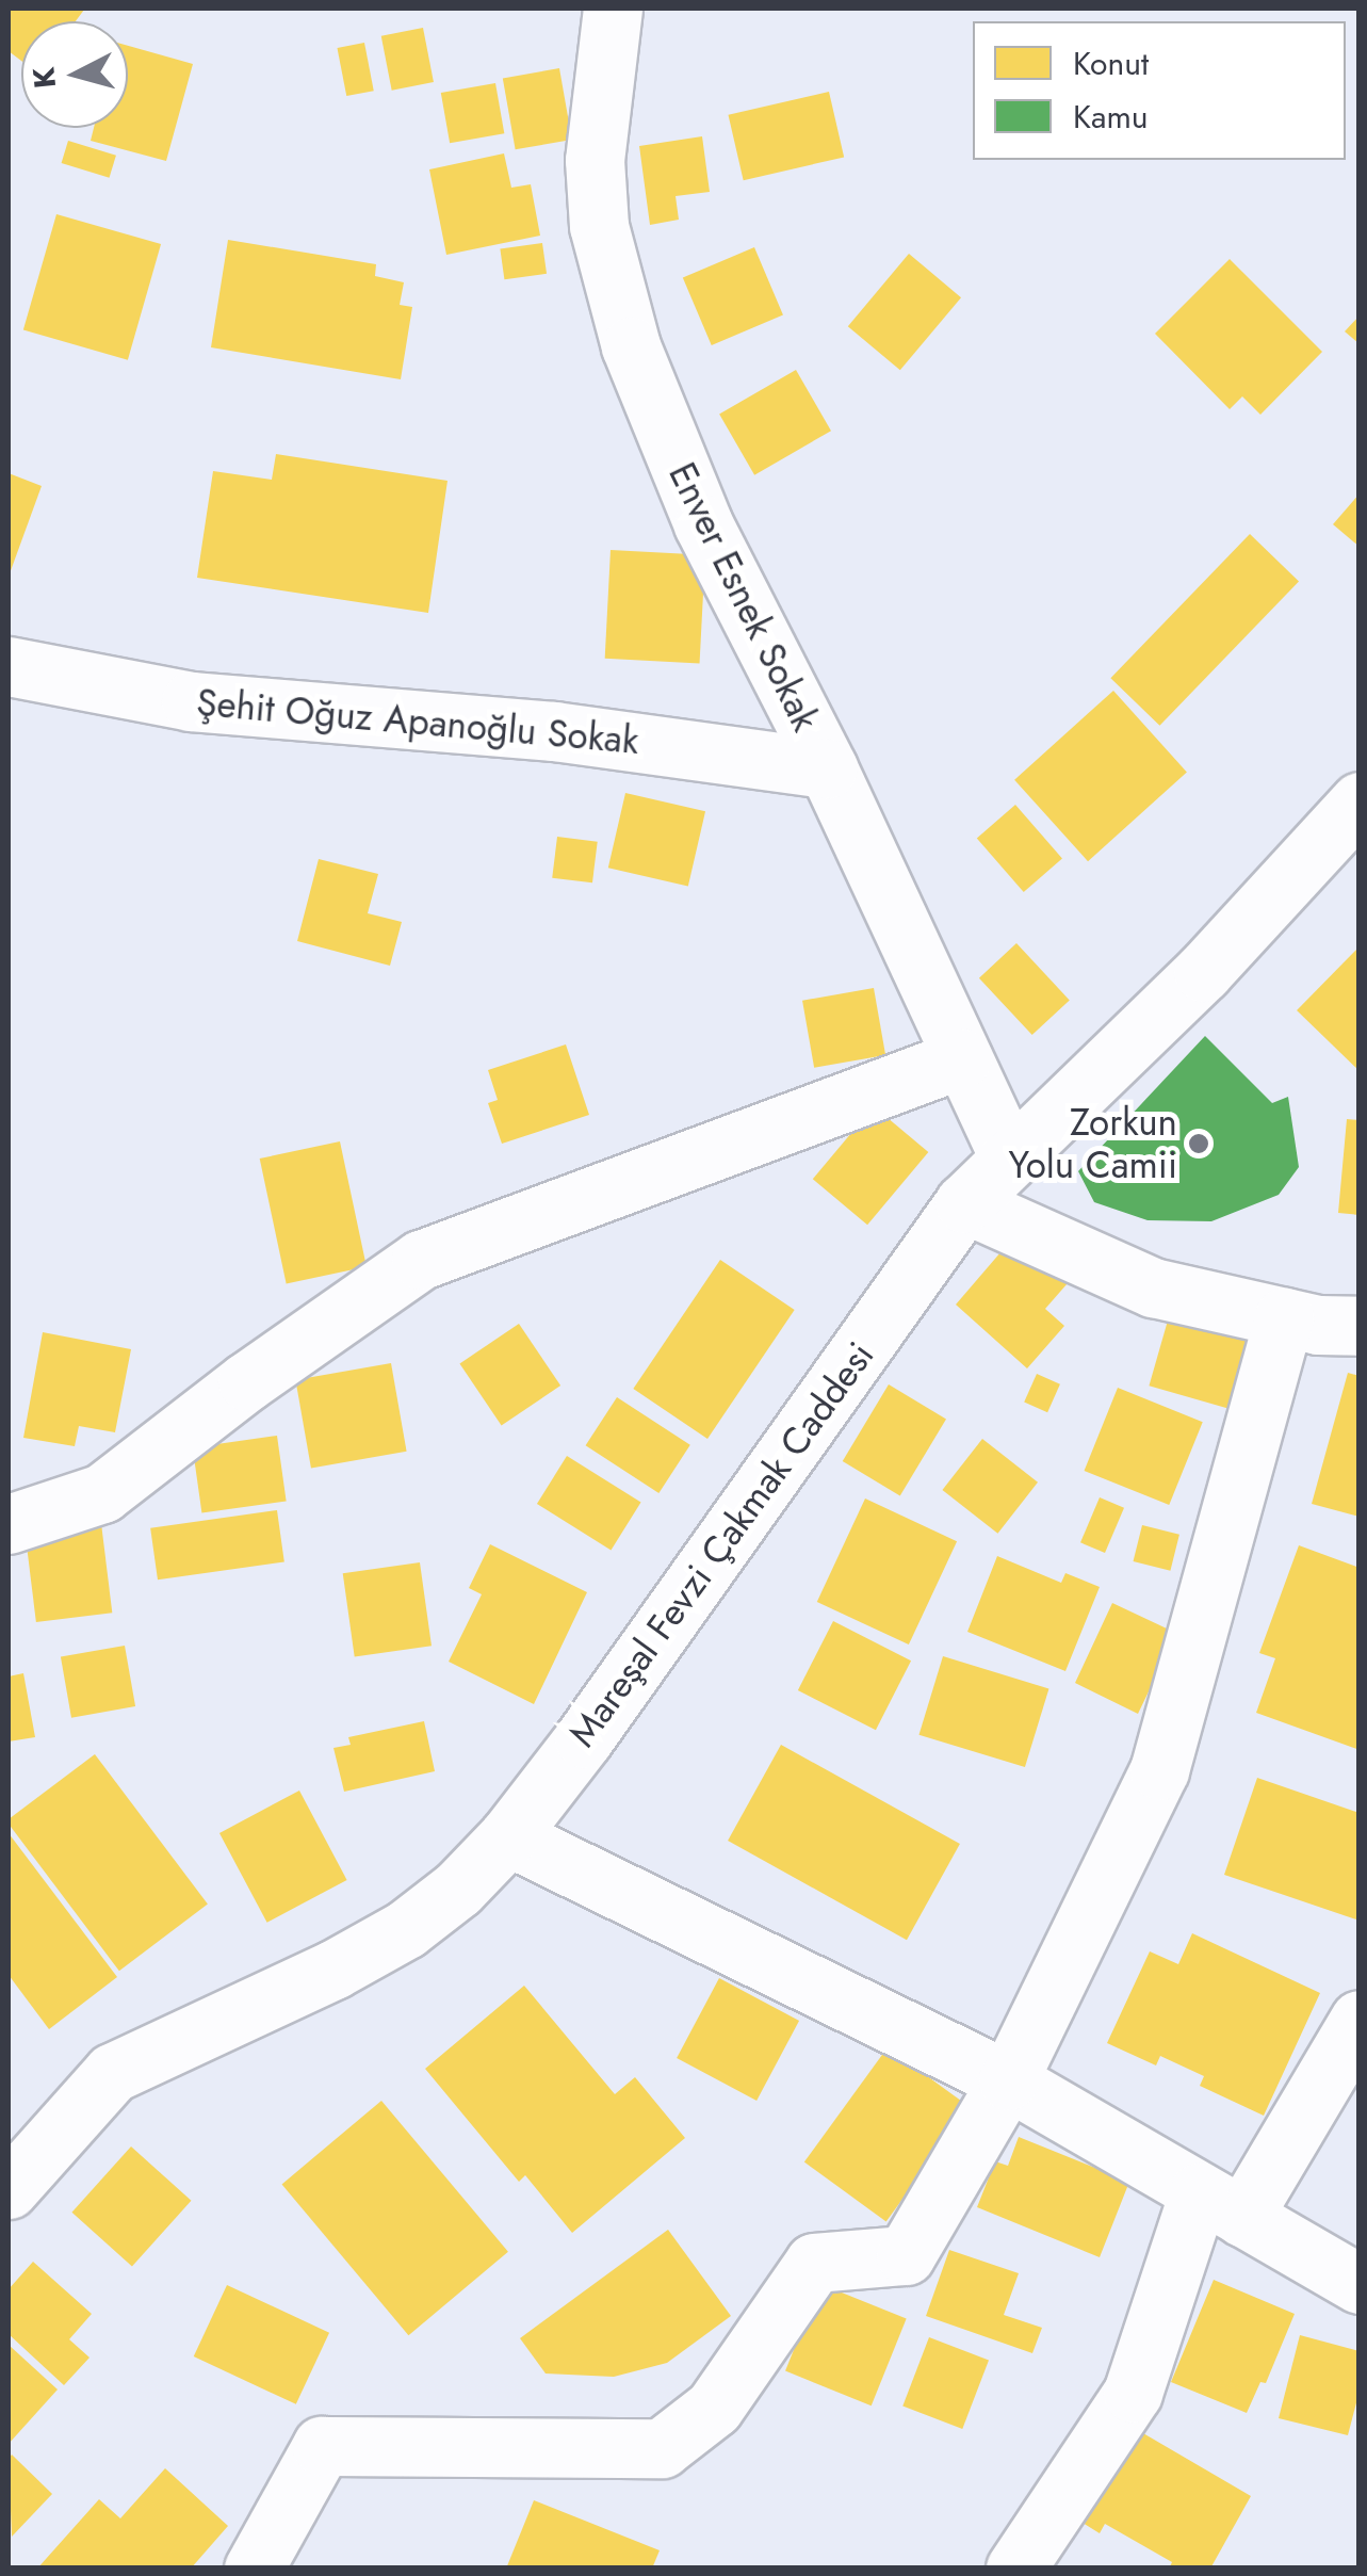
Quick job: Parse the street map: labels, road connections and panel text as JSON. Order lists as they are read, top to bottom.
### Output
{
  "streets": {
    "street": ["Enver Esnek Sokak", "Şehit Oğuz Apanoğlu Sokak", "Mareşal Fevzi Çakmak Caddesi"]
  },
  "crossings": [
    ["Enver Esnek Sokak", "Şehit Oğuz Apanoğlu Sokak"],
    ["Enver Esnek Sokak", "Mareşal Fevzi Çakmak Caddesi"]
  ],
  "places": ["Zorkun Yolu Camii"],
  "legend": ["Konut", "Kamu"],
  "north": "left"
}
